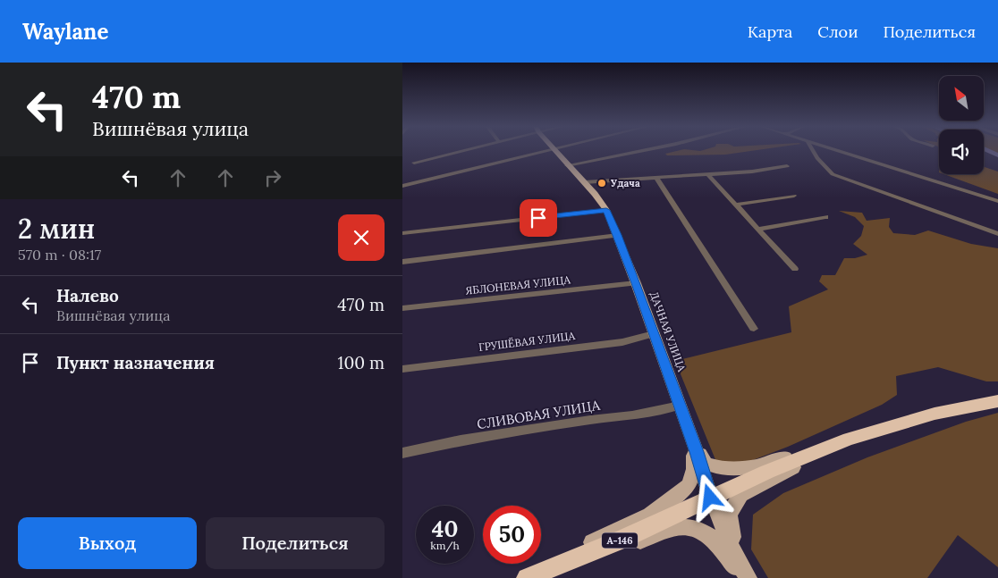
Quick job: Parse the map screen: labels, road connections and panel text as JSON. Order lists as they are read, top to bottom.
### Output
{
  "streets": {
    "highway": ["А-146"],
    "main road": ["ДАЧНАЯ УЛИЦА"],
    "street": ["ЯБЛОНЕВАЯ УЛИЦА", "ГРУШЁВАЯ УЛИЦА", "СЛИВОВАЯ УЛИЦА"]
  },
  "crossings": [
    ["ЯБЛОНЕВАЯ УЛИЦА", "ДАЧНАЯ УЛИЦА"],
    ["ДАЧНАЯ УЛИЦА", "ГРУШЁВАЯ УЛИЦА"],
    ["ДАЧНАЯ УЛИЦА", "СЛИВОВАЯ УЛИЦА"],
    ["ДАЧНАЯ УЛИЦА", "А-146"]
  ],
  "places": ["Удача"],
  "north": "top left",
  "page": {
    "header": "Waylane",
    "nav": ["Карта", "Слои", "Поделиться"],
    "turn": ["470 m", "Вишнёвая улица"],
    "heading": ["2 мин", "570 m · 08:17"],
    "list": [
      {
        "name": "Налево",
        "note": "Вишнёвая улица",
        "value": "470 m"
      },
      {
        "name": "Пункт назначения",
        "value": "100 m"
      }
    ],
    "speed": "40 km/h",
    "limit": "50",
    "buttons": ["Выход", "Поделиться"]
  }
}
